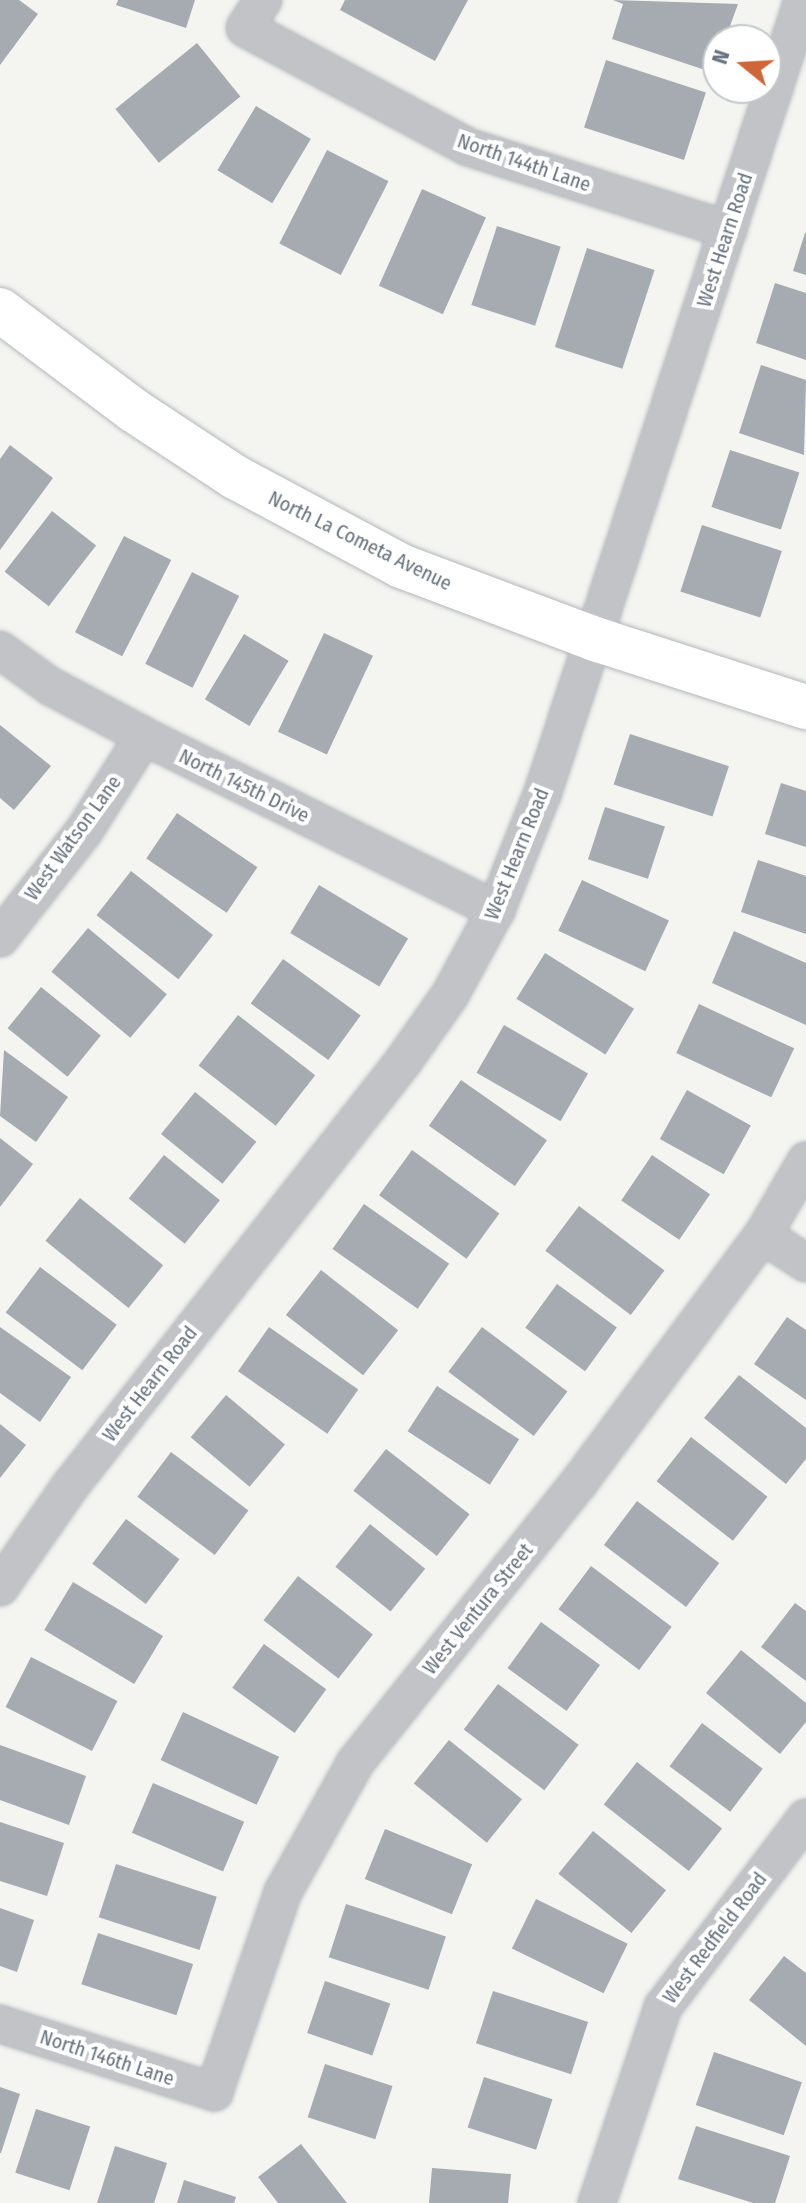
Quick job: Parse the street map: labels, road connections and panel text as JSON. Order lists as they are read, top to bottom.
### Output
{
  "streets": {
    "street": [
      "North 144th Lane",
      "West Hearn Road",
      "North La Cometa Avenue",
      "North 145th Drive",
      "West Watson Lane",
      "West Ventura Street",
      "West Redfield Road",
      "North 146th Lane"
    ]
  },
  "crossings": [
    ["North 144th Lane", "West Hearn Road"],
    ["West Hearn Road", "North La Cometa Avenue"],
    ["West Hearn Road", "North 145th Drive"],
    ["North 145th Drive", "West Watson Lane"],
    ["West Ventura Street", "North 146th Lane"]
  ],
  "north": "left"
}
